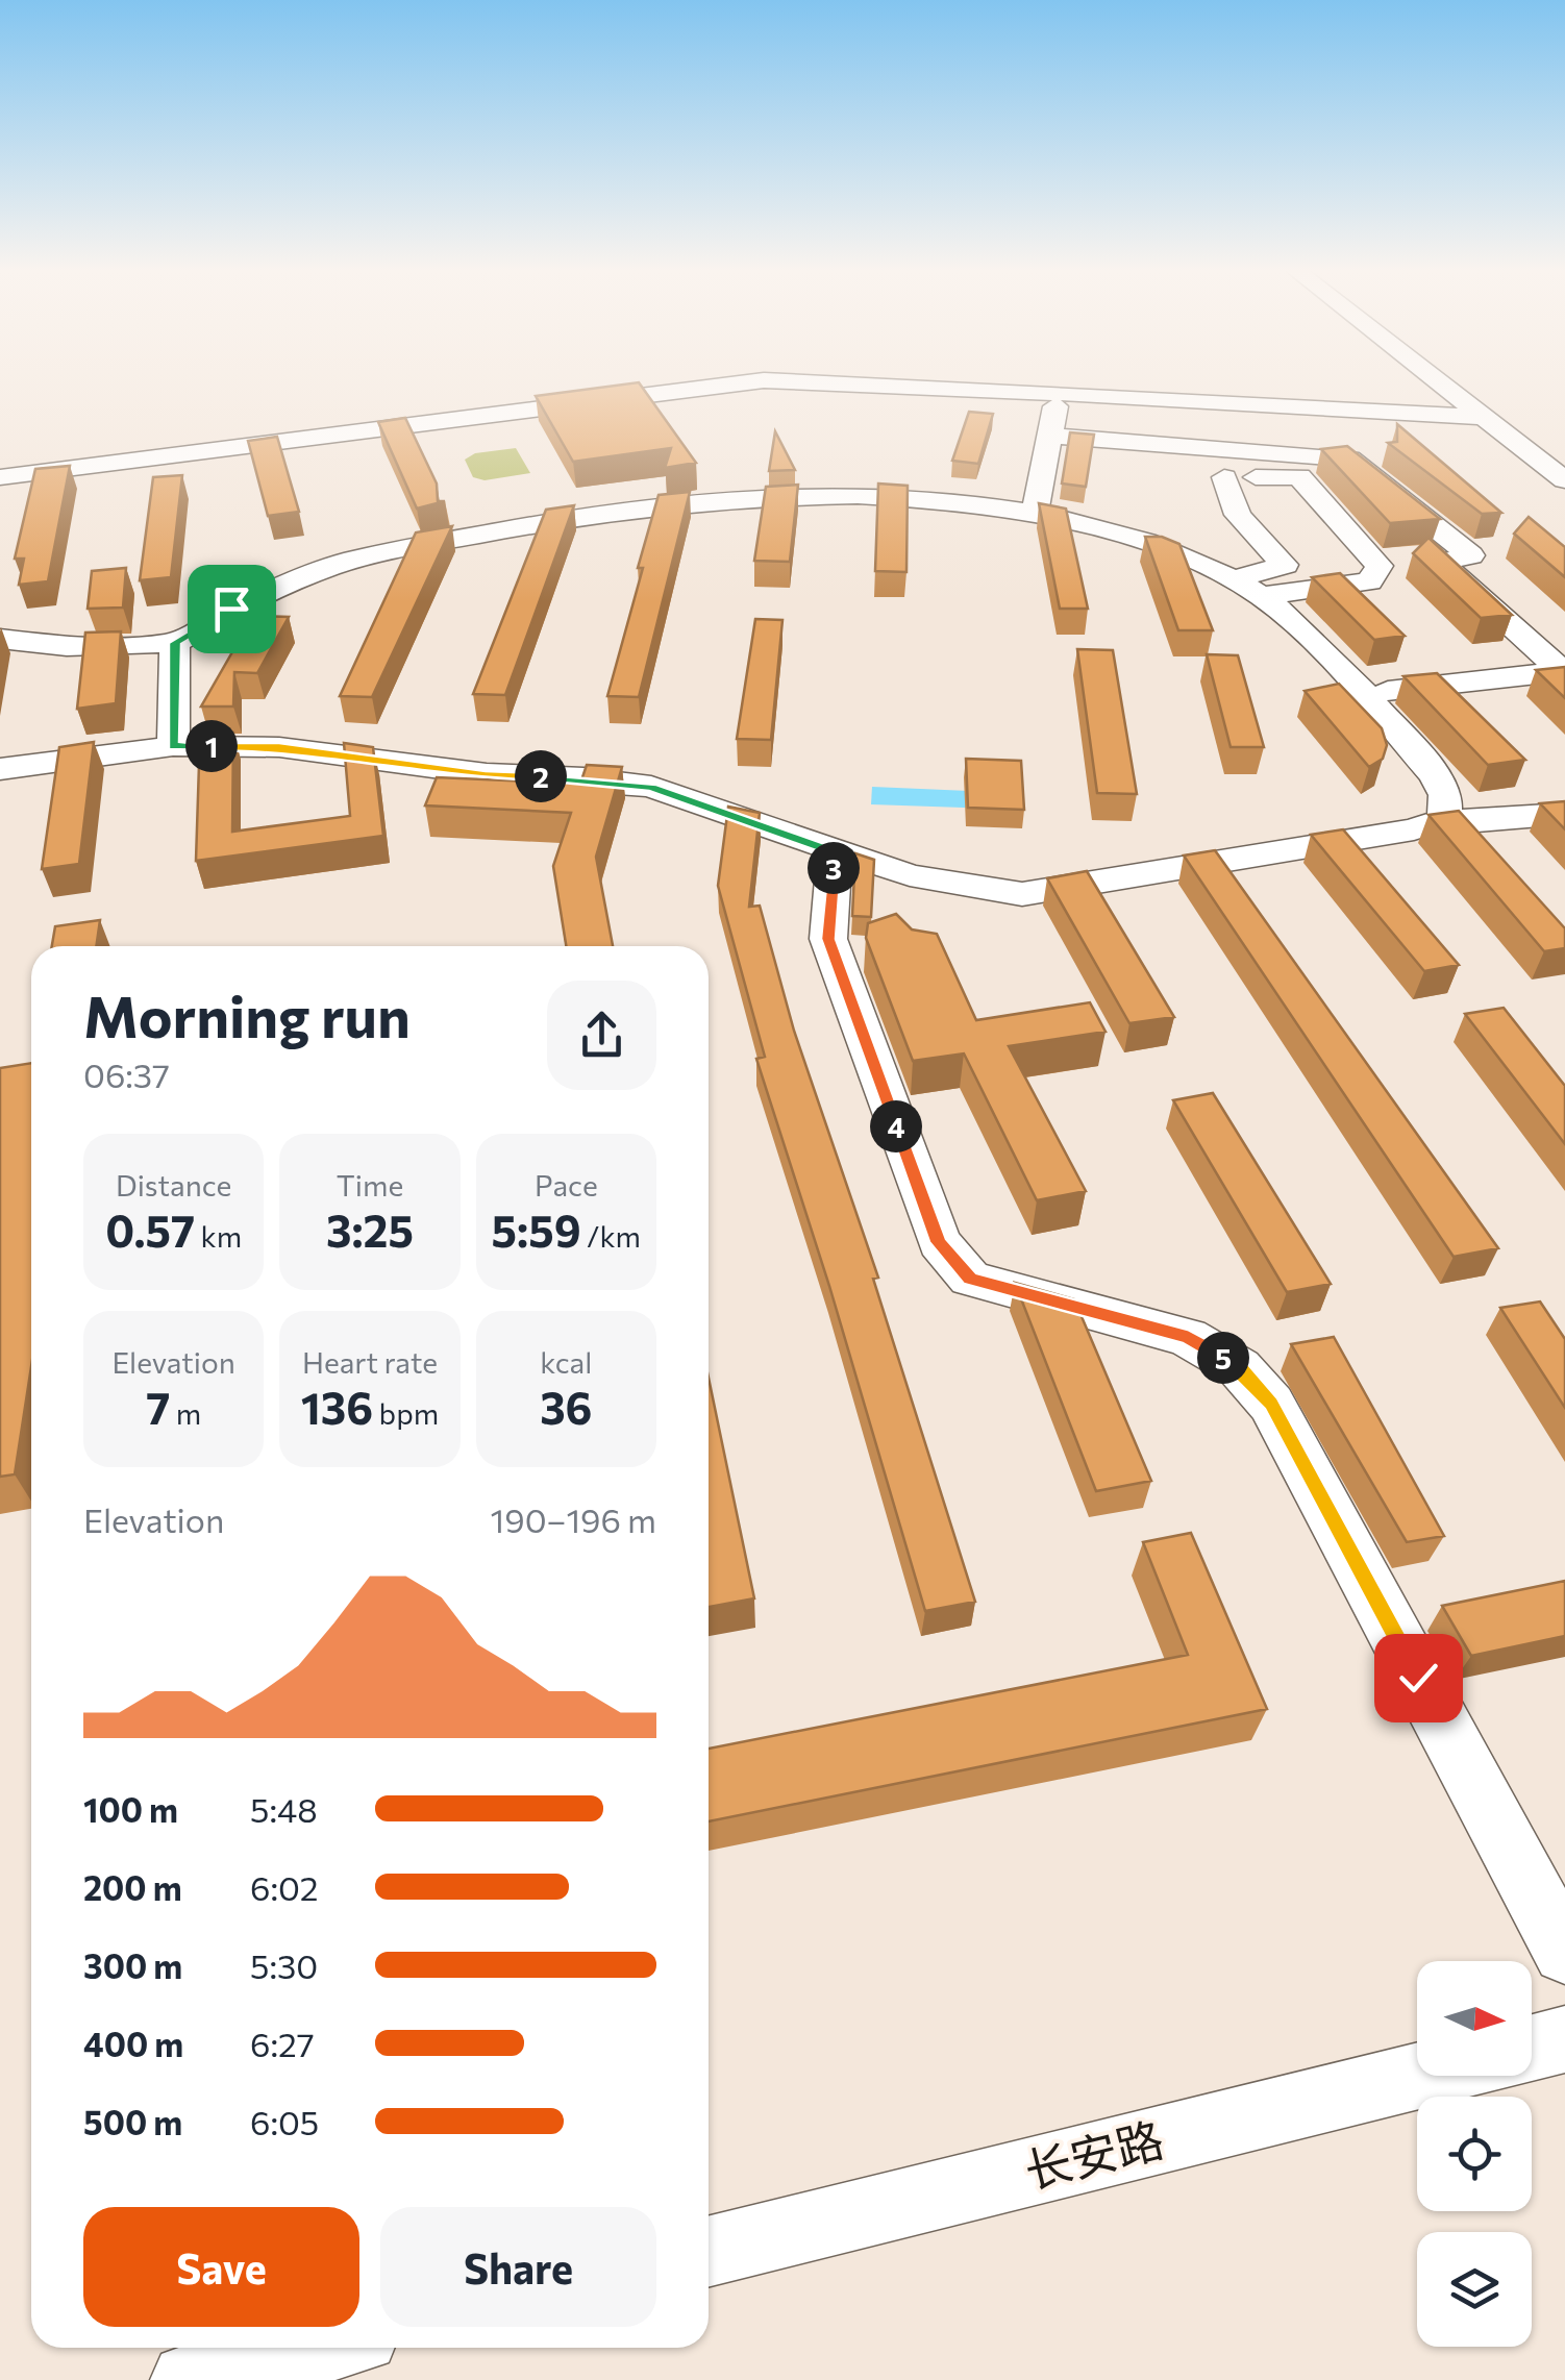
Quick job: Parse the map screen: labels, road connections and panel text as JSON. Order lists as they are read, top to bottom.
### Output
{
  "streets": {
    "street": ["长安路"]
  },
  "north": "right",
  "page": {
    "pins": [
      "1",
      "2",
      "3",
      "4",
      "5"
    ],
    "heading": ["Morning run", "06:37"],
    "stats": [
      ["Distance", "0.57 km"],
      ["Time", "3:25"],
      ["Pace", "5:59 /km"],
      ["Elevation", "7 m"],
      ["Heart rate", "136 bpm"],
      ["kcal", "36"]
    ],
    "chart": ["Elevation", "190–196 m"],
    "list": [
      {
        "name": "100 m",
        "note": "5:48"
      },
      {
        "name": "200 m",
        "note": "6:02"
      },
      {
        "name": "300 m",
        "note": "5:30"
      },
      {
        "name": "400 m",
        "note": "6:27"
      },
      {
        "name": "500 m",
        "note": "6:05"
      }
    ],
    "buttons": ["Save", "Share"]
  }
}
